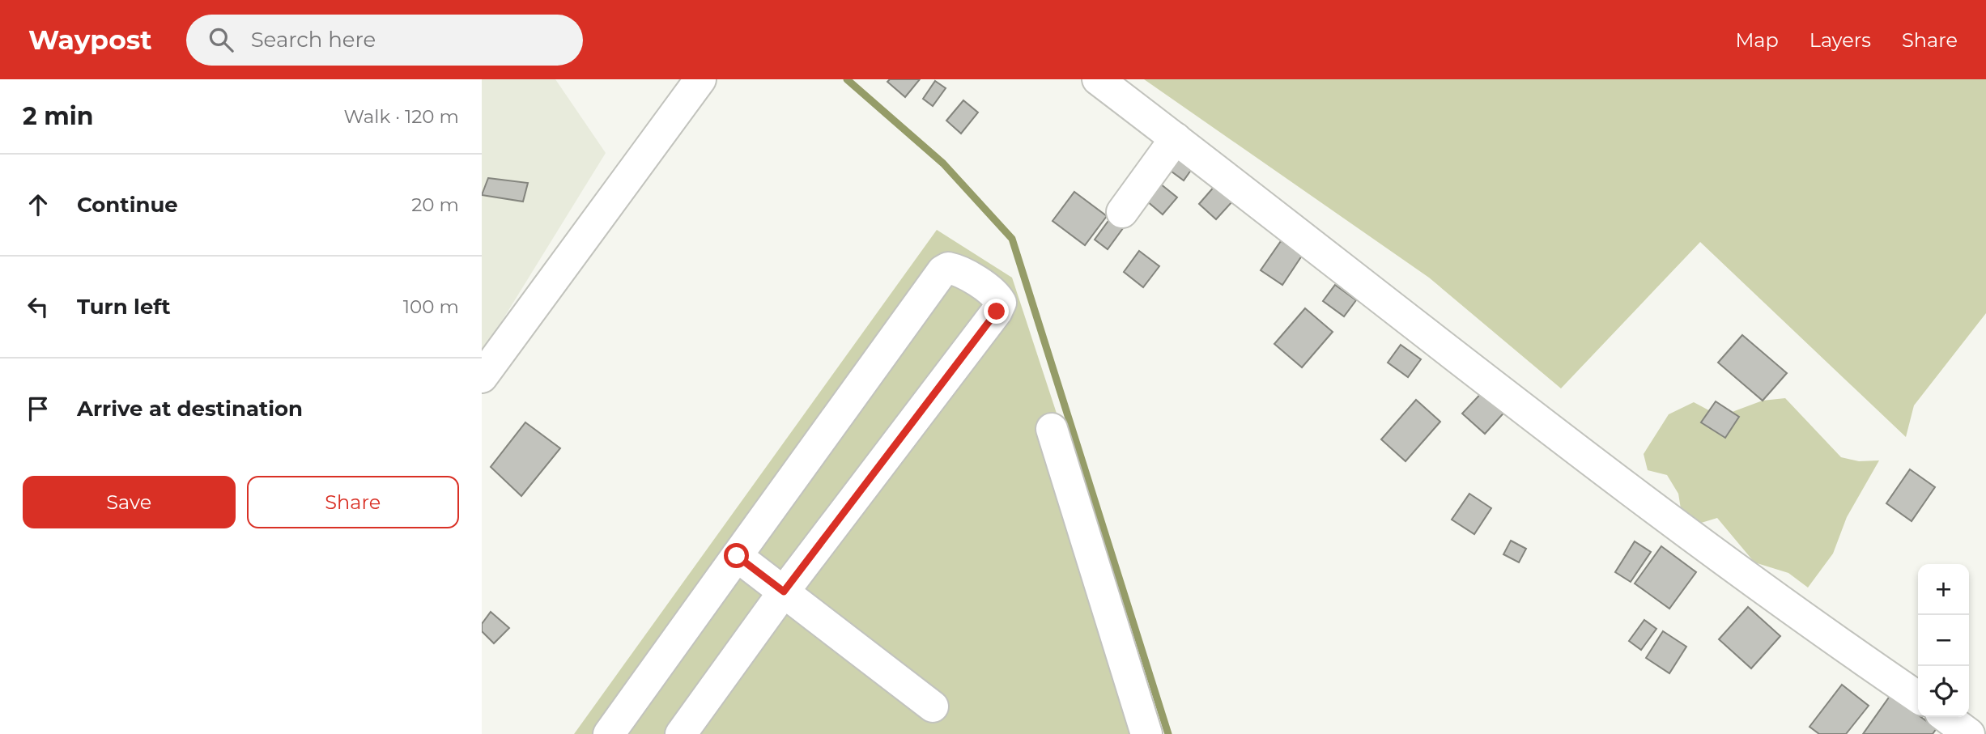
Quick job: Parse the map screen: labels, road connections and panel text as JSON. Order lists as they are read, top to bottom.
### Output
{
  "page": {
    "header": "Waypost",
    "search": "Search here",
    "nav": ["Map", "Layers", "Share"],
    "heading": ["2 min", "Walk · 120 m"],
    "list": [
      ["Continue", "20 m"],
      ["Turn left", "100 m"],
      "Arrive at destination"
    ],
    "buttons": ["Save", "Share"],
    "map_buttons": ["+", "−"]
  }
}
